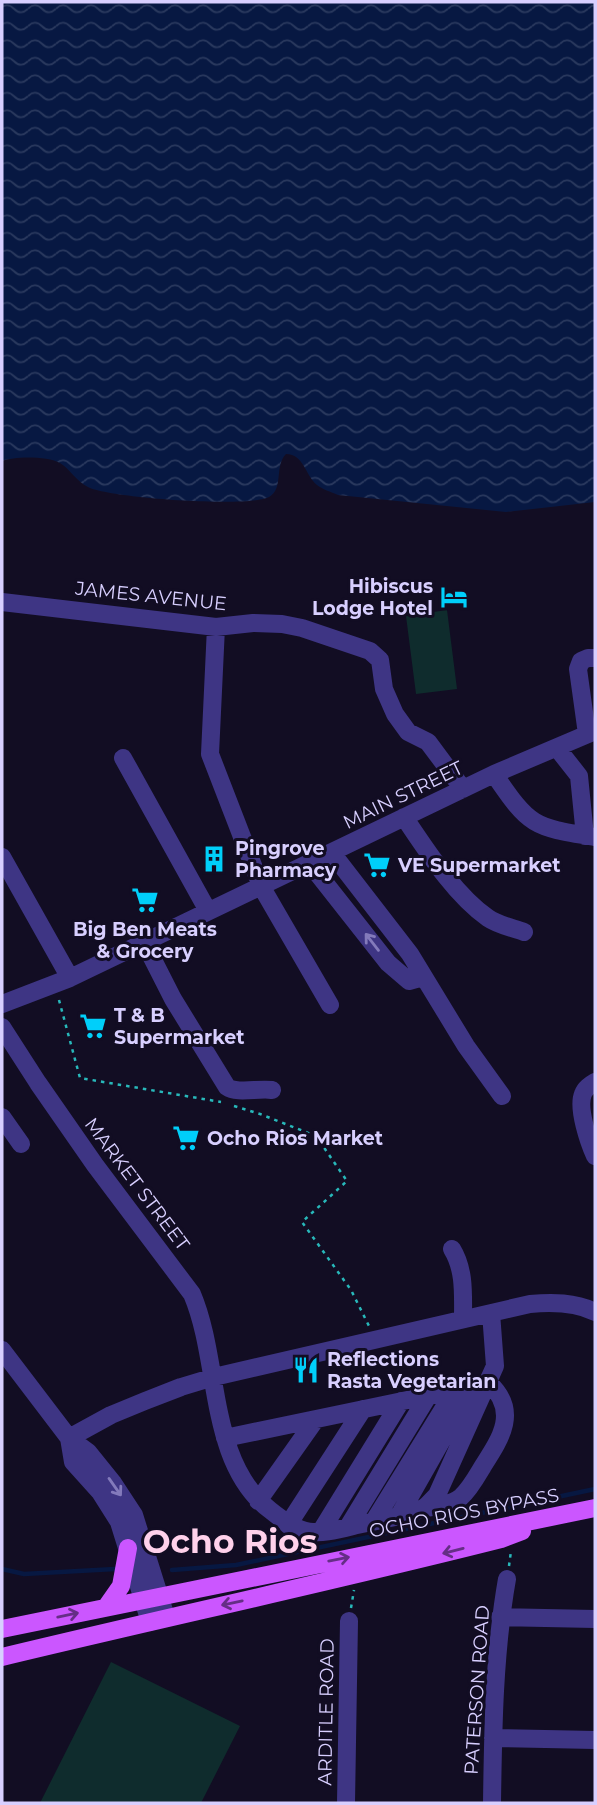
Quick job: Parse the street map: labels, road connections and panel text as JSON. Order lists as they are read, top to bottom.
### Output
{
  "streets": {
    "main road": ["OCHO RIOS BYPASS"],
    "street": [
      "JAMES AVENUE",
      "MAIN STREET",
      "MARKET STREET",
      "PATERSON ROAD",
      "ARDITLE ROAD"
    ]
  },
  "crossings": [
    ["JAMES AVENUE", "MAIN STREET"]
  ],
  "districts": ["Ocho Rios"],
  "places": {
    "hotel": ["Hibiscus Lodge Hotel"],
    "building": ["Pingrove Pharmacy"],
    "supermarket": [
      "VE Supermarket",
      "Big Ben Meats & Grocery",
      "T & B Supermarket",
      "Ocho Rios Market"
    ],
    "restaurant": ["Reflections Rasta Vegetarian"]
  }
}
